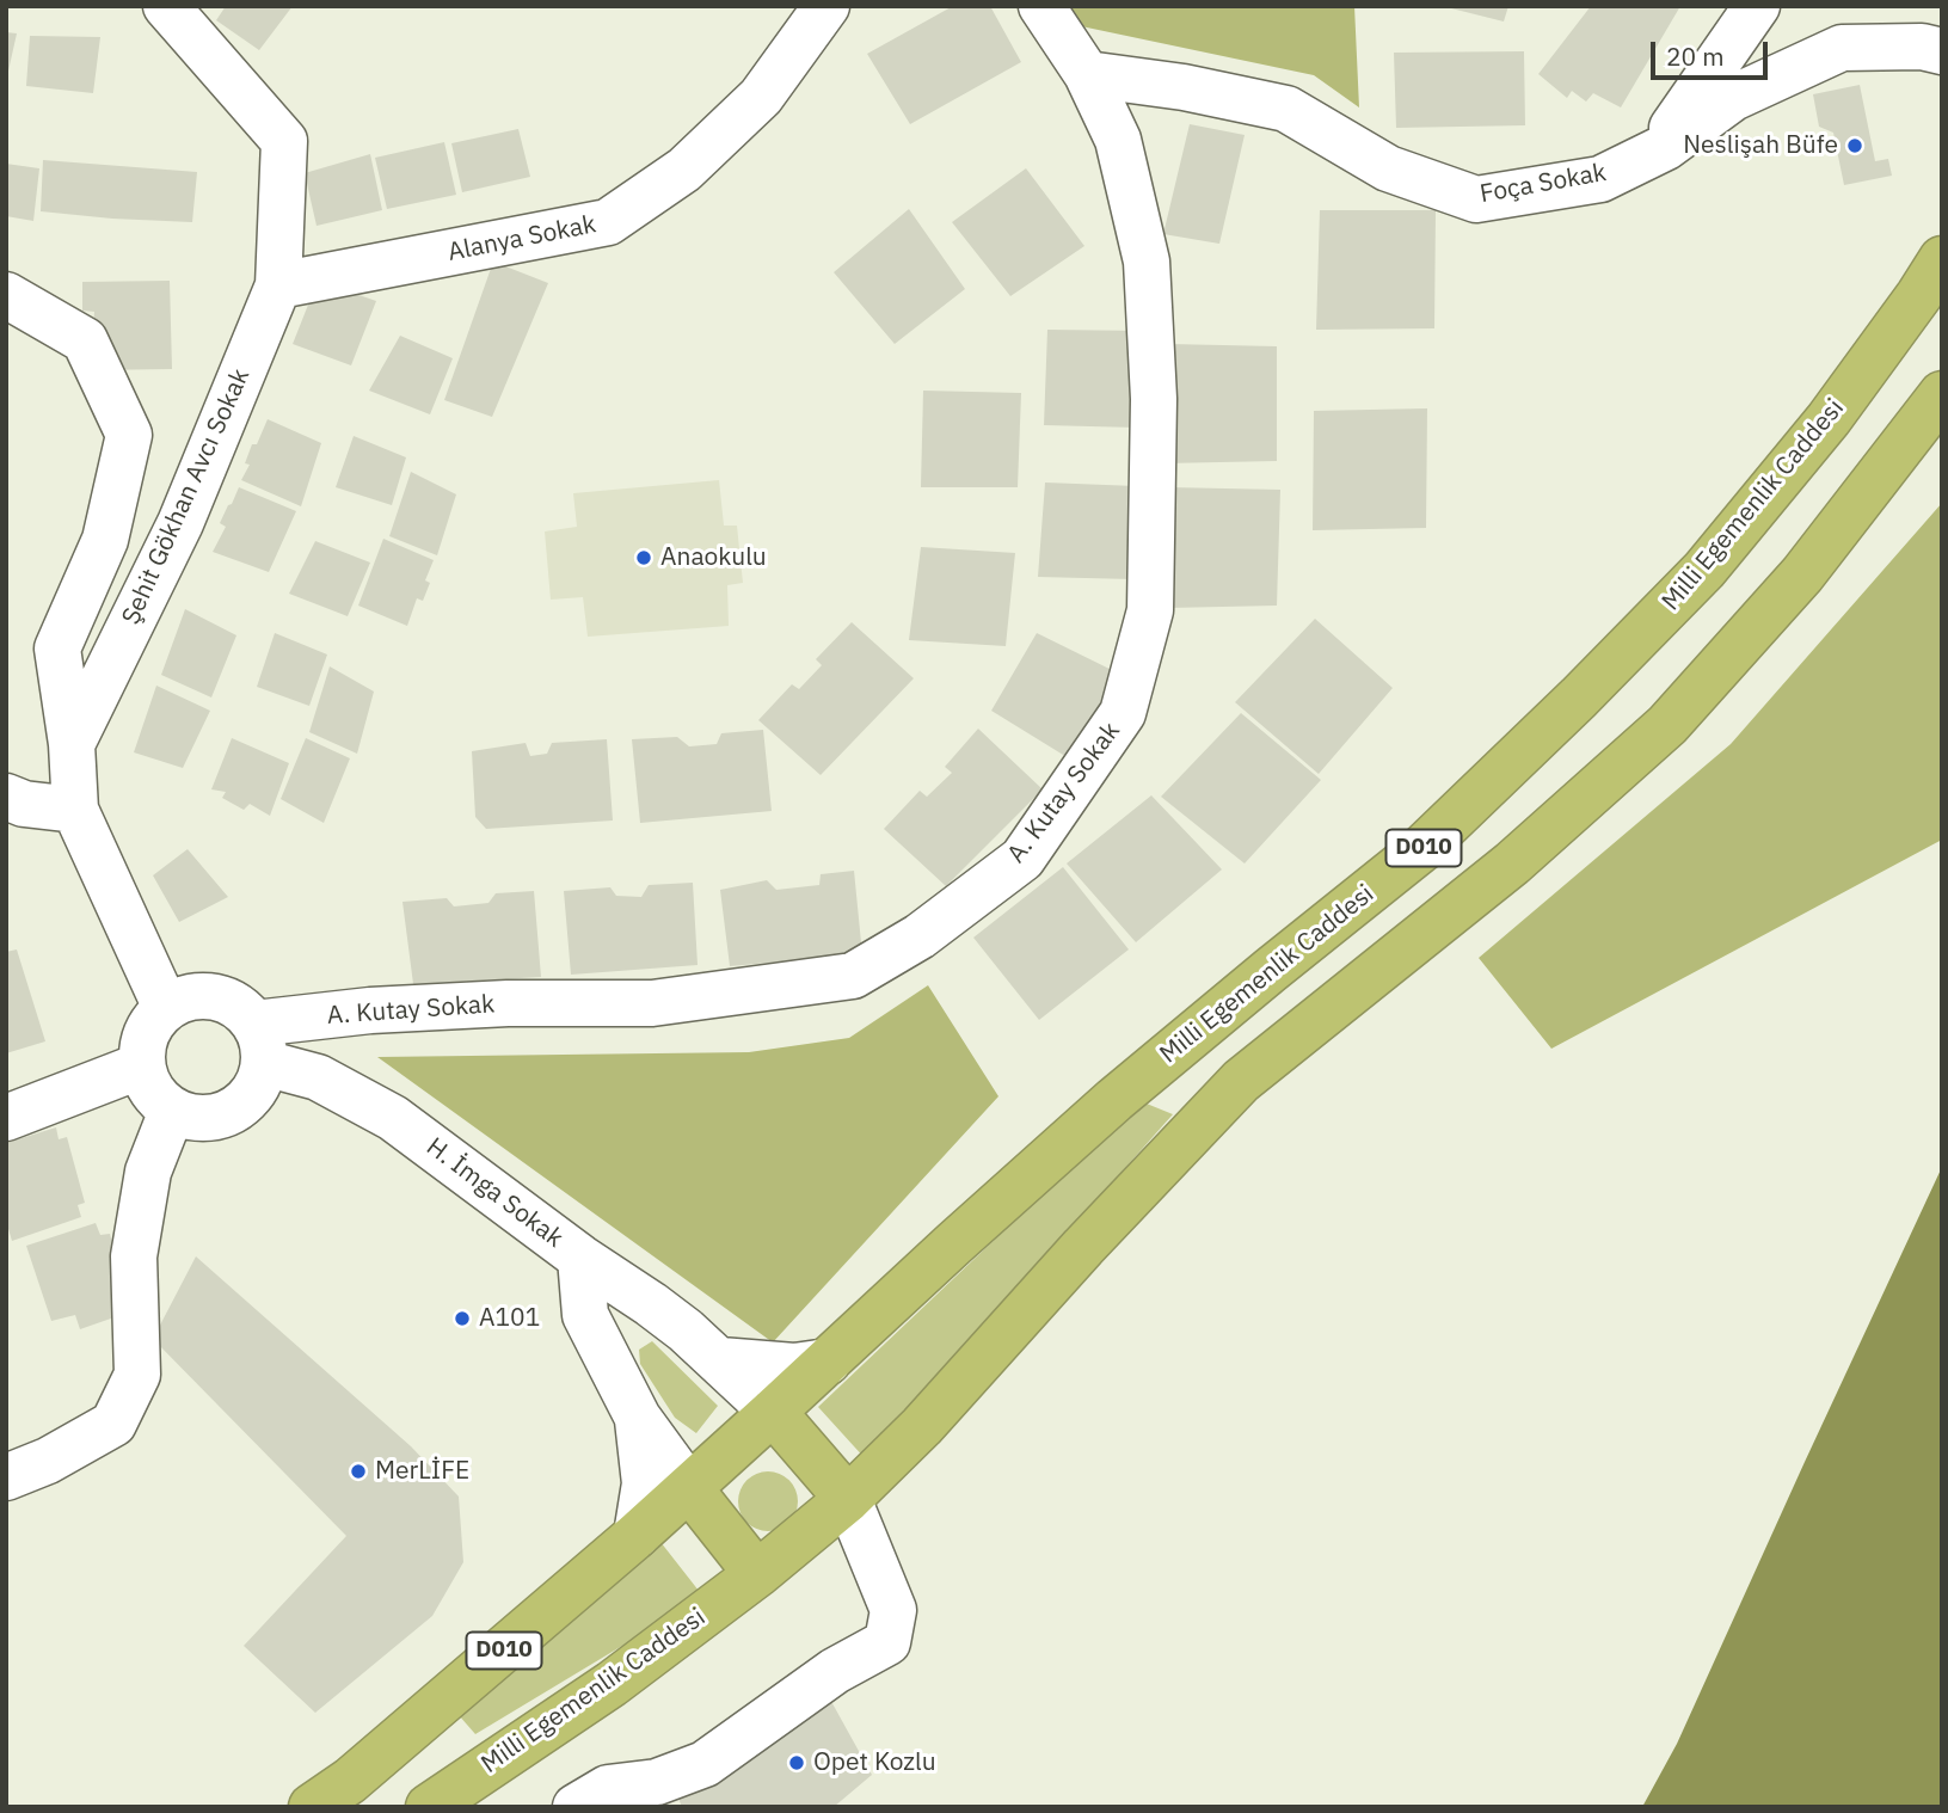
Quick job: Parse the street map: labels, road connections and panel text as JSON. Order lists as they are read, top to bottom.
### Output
{
  "streets": {
    "highway": ["Milli Egemenlik Caddesi", "D010"],
    "street": [
      "Foça Sokak",
      "Alanya Sokak",
      "Şehit Gökhan Avcı Sokak",
      "A. Kutay Sokak",
      "H. İmga Sokak"
    ]
  },
  "crossings": [
    ["Foça Sokak", "A. Kutay Sokak"],
    ["Alanya Sokak", "Şehit Gökhan Avcı Sokak"],
    ["Şehit Gökhan Avcı Sokak", "A. Kutay Sokak"],
    ["Şehit Gökhan Avcı Sokak", "H. İmga Sokak"],
    ["Milli Egemenlik Caddesi", "D010"],
    ["A. Kutay Sokak", "H. İmga Sokak"],
    ["D010", "H. İmga Sokak"]
  ],
  "places": [
    "Neslişah Büfe",
    "Anaokulu",
    "A101",
    "MerLİFE",
    "Opet Kozlu"
  ],
  "scale_bar": "20 m"
}
